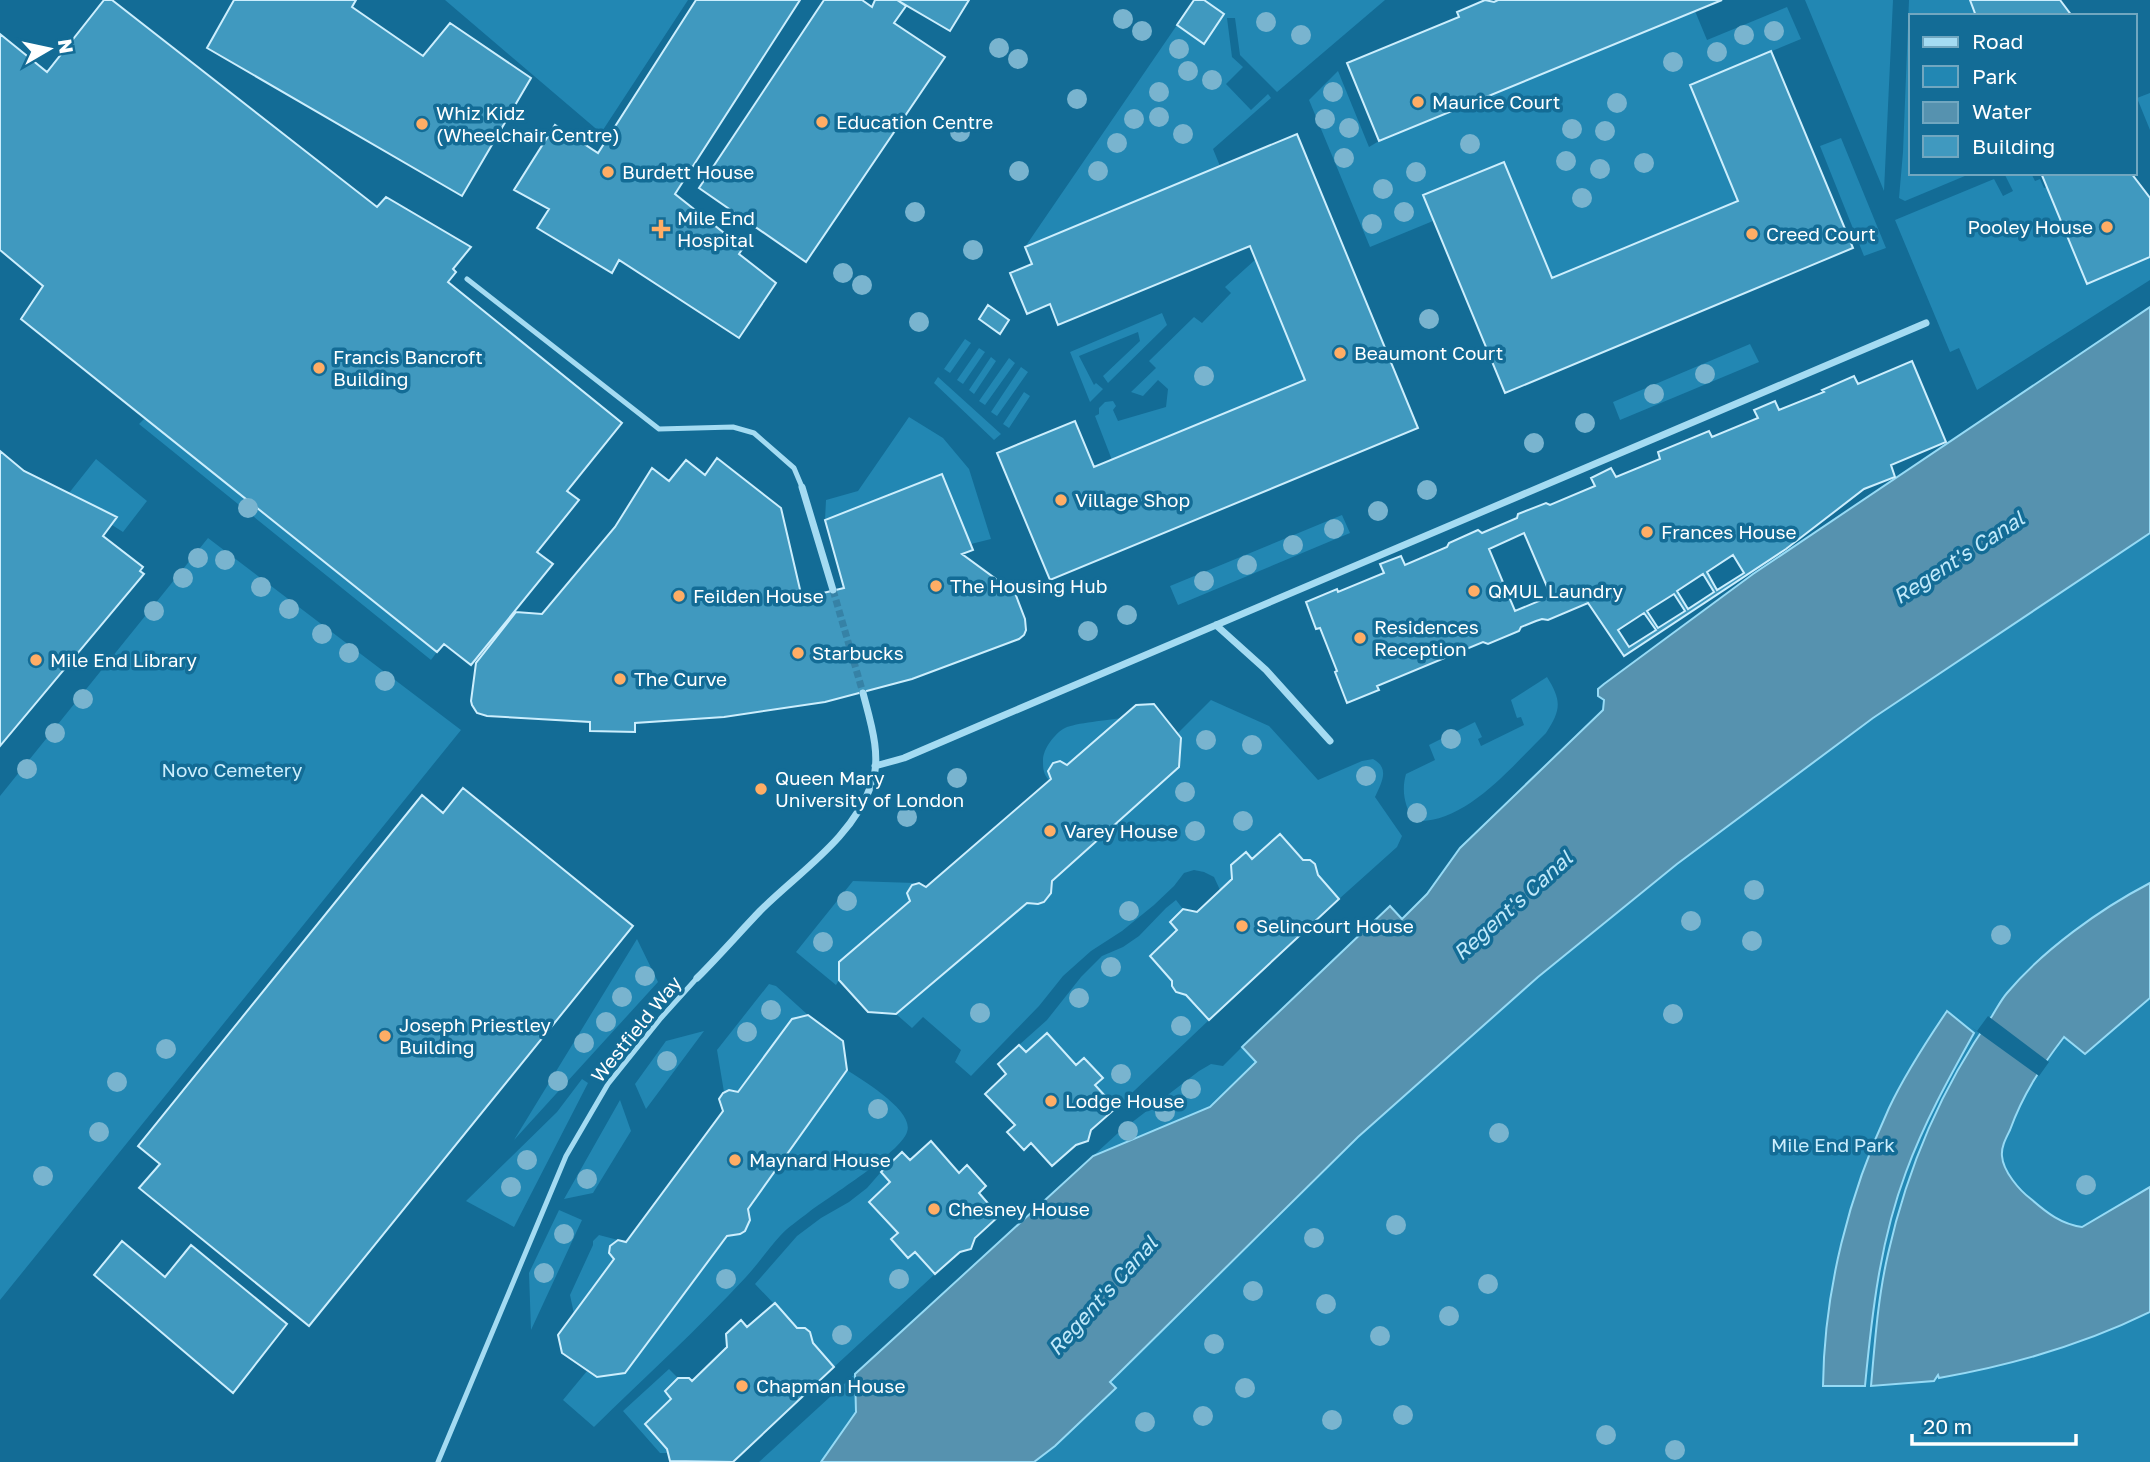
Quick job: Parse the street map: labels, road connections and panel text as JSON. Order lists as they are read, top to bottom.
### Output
{
  "streets": {
    "street": ["Westfield Way"]
  },
  "water": ["Regent's Canal"],
  "parks": ["Novo Cemetery", "Mile End Park"],
  "places": {
    "other": [
      "Maurice Court",
      "Education Centre",
      "Whiz Kidz (Wheelchair Centre)",
      "Burdett House",
      "Pooley House",
      "Creed Court",
      "Beaumont Court",
      "Francis Bancroft Building",
      "Village Shop",
      "Frances House",
      "The Housing Hub",
      "QMUL Laundry",
      "Feilden House",
      "Residences Reception",
      "Starbucks",
      "Mile End Library",
      "The Curve",
      "Queen Mary University of London",
      "Varey House",
      "Selincourt House",
      "Joseph Priestley Building",
      "Lodge House",
      "Maynard House",
      "Chesney House",
      "Chapman House"
    ],
    "health": ["Mile End Hospital"]
  },
  "legend": [
    "Road",
    "Park",
    "Water",
    "Building"
  ],
  "scale_bar": "20 m",
  "north": "right"
}
